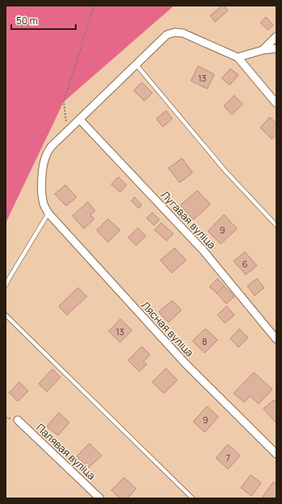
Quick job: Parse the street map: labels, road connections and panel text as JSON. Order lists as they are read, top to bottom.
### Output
{
  "streets": {
    "street": ["Лугавая вуліца", "Лясная вуліца", "Палявая вуліца"]
  },
  "house_numbers": [
    "13",
    "9",
    "6",
    "13",
    "8",
    "9",
    "7"
  ],
  "scale_bar": "50 m"
}
